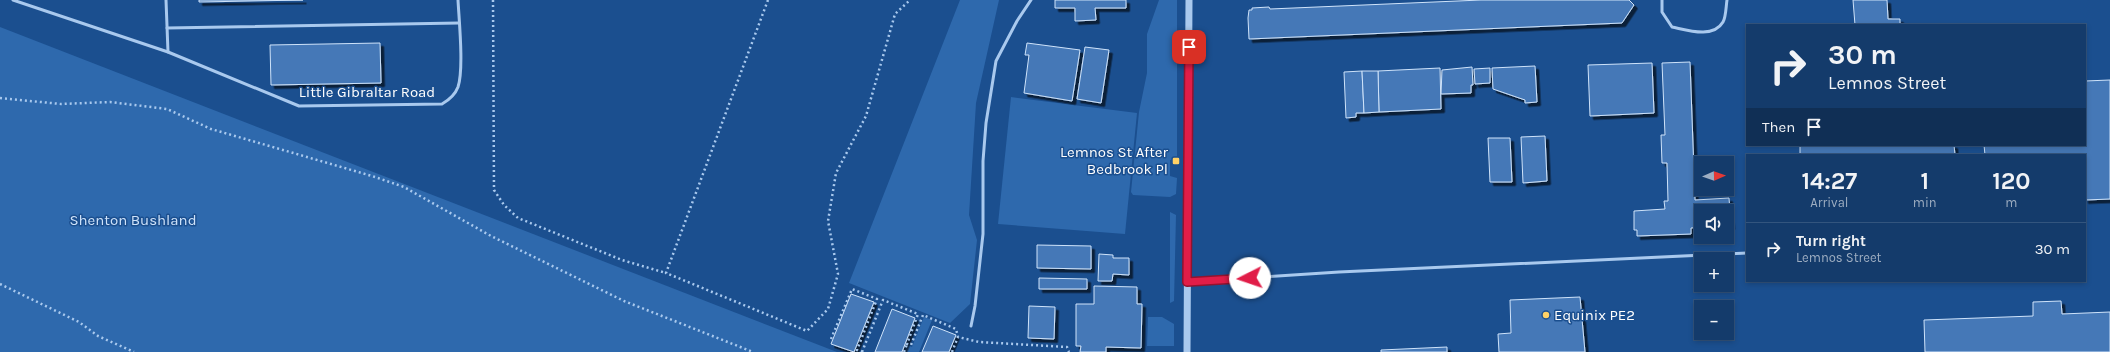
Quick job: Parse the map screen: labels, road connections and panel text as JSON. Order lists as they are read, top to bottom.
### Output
{
  "streets": {
    "lane": ["Little Gibraltar Road"]
  },
  "parks": ["Shenton Bushland"],
  "places": {
    "transit": ["Lemnos St After Bedbrook Pl"],
    "other": ["Equinix PE2"]
  },
  "north": "right",
  "page": {
    "turn": ["30 m", "Lemnos Street"],
    "then": "Then",
    "eta": [
      "14:27",
      "Arrival",
      "1",
      "min",
      "120",
      "m"
    ],
    "map_buttons": ["+", "−"],
    "list": [
      {
        "name": "Turn right",
        "note": "Lemnos Street",
        "value": "30 m"
      }
    ]
  }
}
